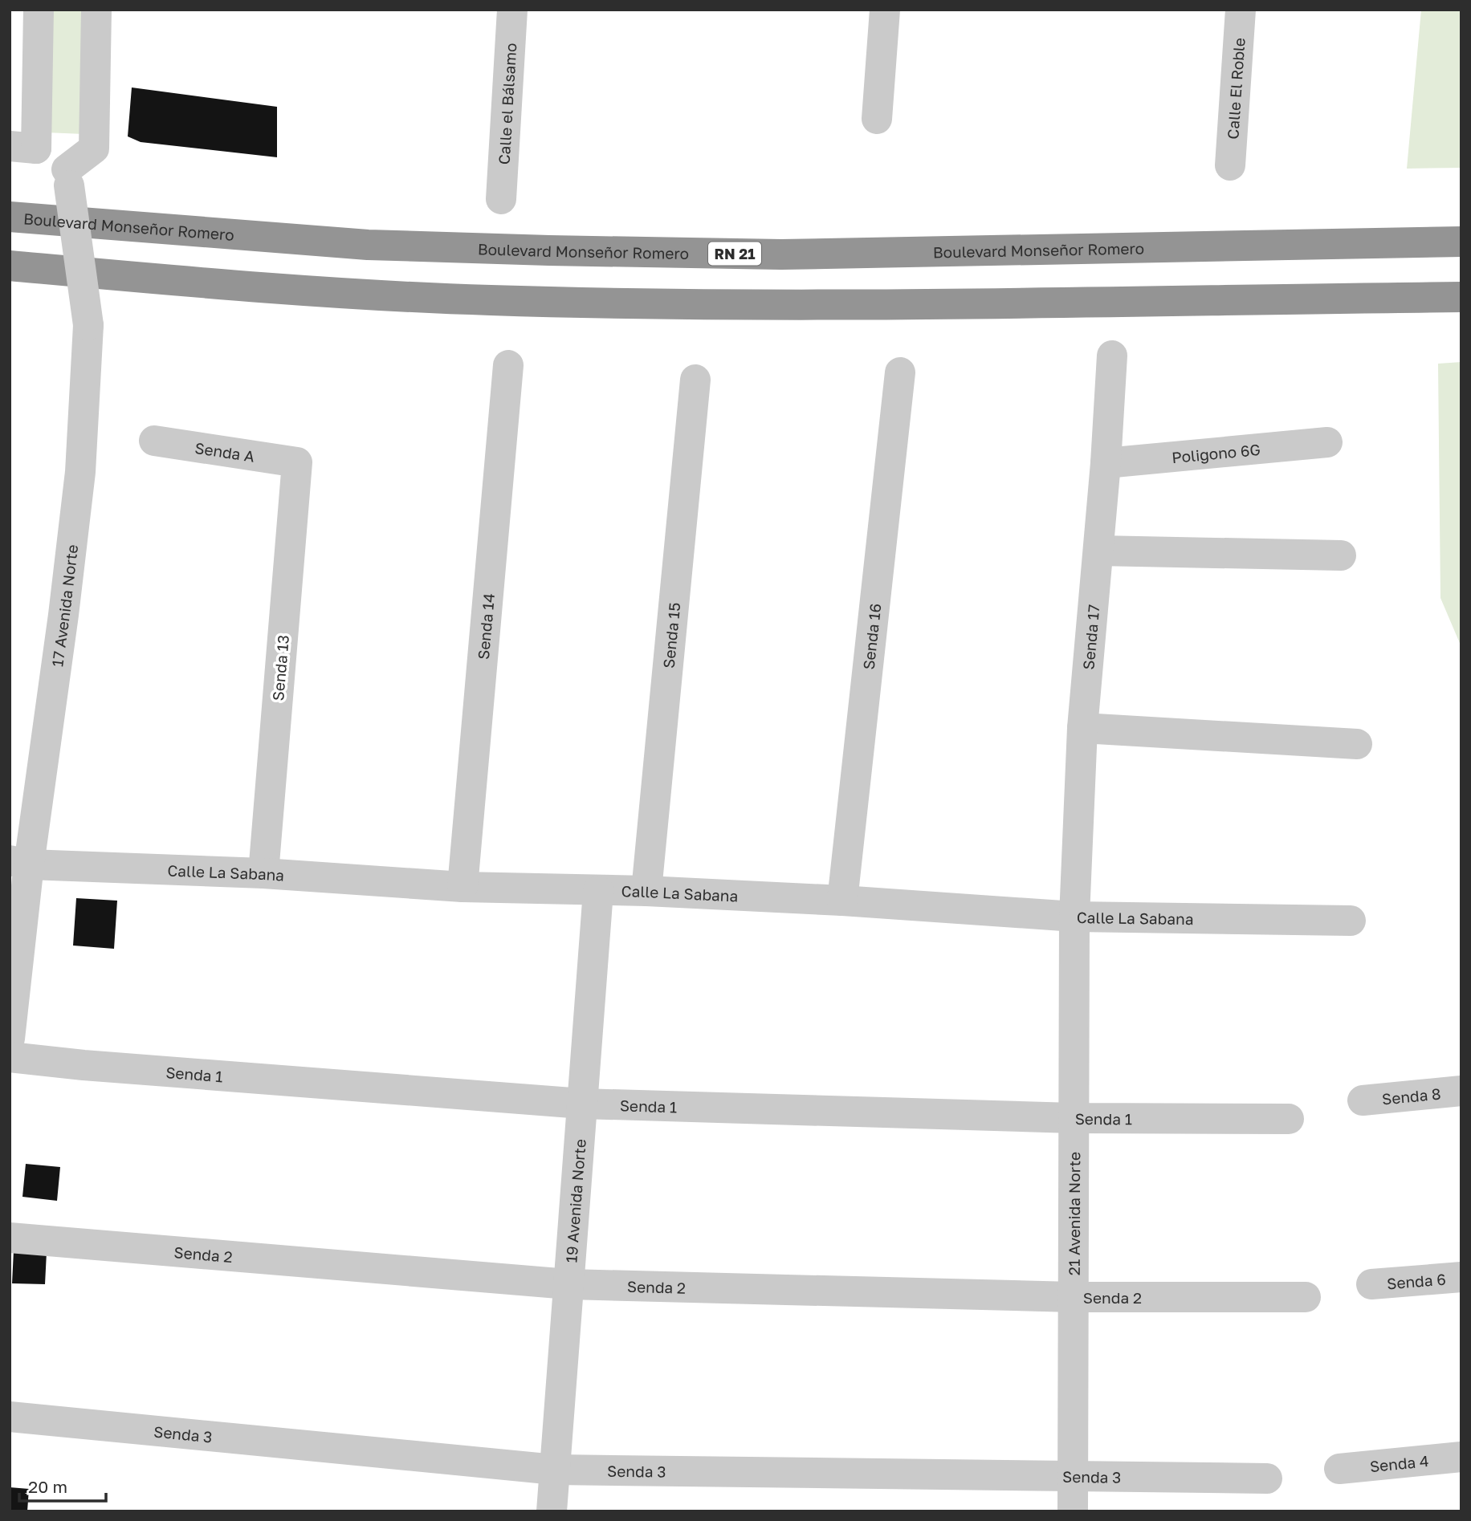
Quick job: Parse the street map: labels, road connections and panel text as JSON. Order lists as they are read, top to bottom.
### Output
{
  "streets": {
    "highway": ["Boulevard Monseñor Romero", "RN 21"],
    "street": [
      "Calle El Roble",
      "Calle el Bálsamo",
      "Senda A",
      "Poligono 6G",
      "17 Avenida Norte",
      "Senda 14",
      "Senda 15",
      "Senda 16",
      "Senda 17",
      "Senda 13",
      "Calle La Sabana",
      "Senda 1",
      "Senda 8",
      "19 Avenida Norte",
      "21 Avenida Norte",
      "Senda 2",
      "Senda 6",
      "Senda 3",
      "Senda 4"
    ]
  },
  "crossings": [
    ["Senda A", "Senda 13"],
    ["Poligono 6G", "Senda 17"],
    ["17 Avenida Norte", "Calle La Sabana"],
    ["Senda 14", "Calle La Sabana"],
    ["Senda 15", "Calle La Sabana"],
    ["Senda 16", "Calle La Sabana"],
    ["Senda 17", "Calle La Sabana"],
    ["Senda 17", "21 Avenida Norte"],
    ["Senda 13", "Calle La Sabana"],
    ["Calle La Sabana", "19 Avenida Norte"],
    ["Calle La Sabana", "21 Avenida Norte"],
    ["Senda 1", "19 Avenida Norte"],
    ["Senda 1", "21 Avenida Norte"],
    ["19 Avenida Norte", "Senda 2"],
    ["19 Avenida Norte", "Senda 3"],
    ["21 Avenida Norte", "Senda 2"],
    ["21 Avenida Norte", "Senda 3"]
  ],
  "scale_bar": "20 m"
}
